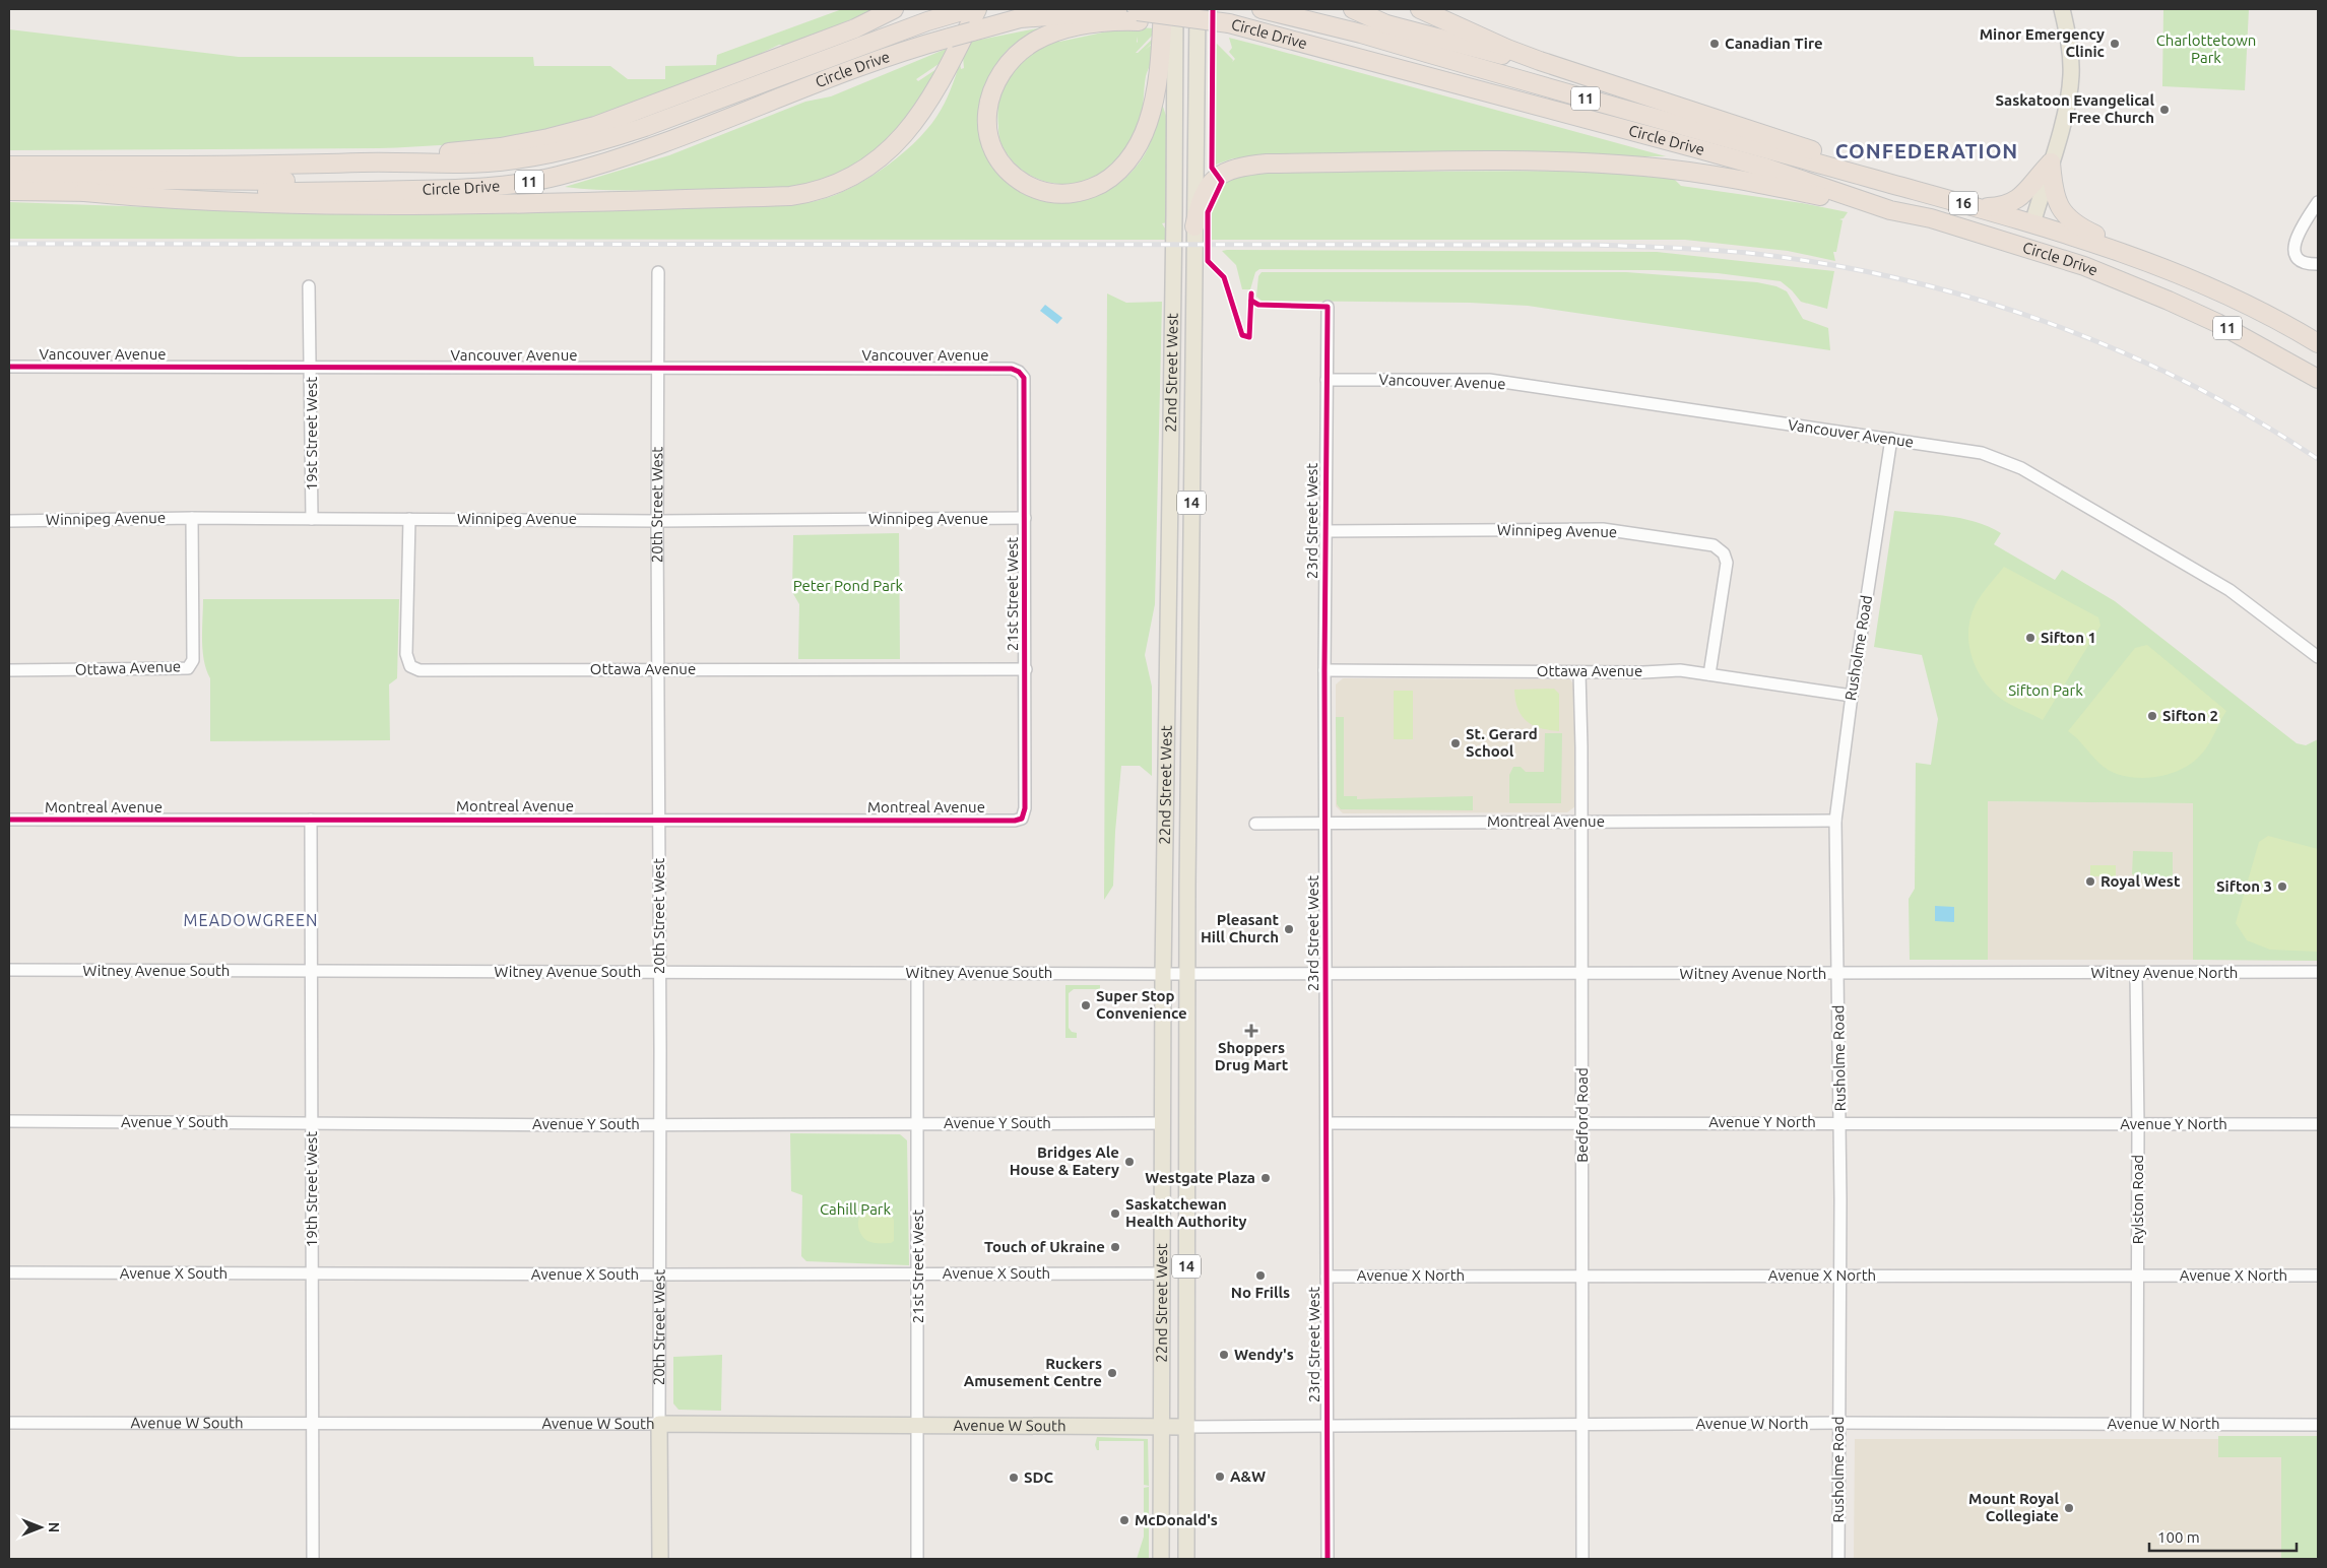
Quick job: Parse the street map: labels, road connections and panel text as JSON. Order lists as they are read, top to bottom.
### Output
{
  "streets": {
    "highway": ["Circle Drive", "11", "16"],
    "main road": [
      "22nd Street West",
      "14",
      "20th Street West",
      "Avenue W South"
    ],
    "street": [
      "Vancouver Avenue",
      "19st Street West",
      "Winnipeg Avenue",
      "23rd Street West",
      "21st Street West",
      "Rusholme Road",
      "Ottawa Avenue",
      "Montreal Avenue",
      "Witney Avenue South",
      "Witney Avenue North",
      "Bedford Road",
      "Avenue Y South",
      "Avenue Y North",
      "19th Street West",
      "Rylston Road",
      "Avenue X South",
      "Avenue X North",
      "Avenue W North"
    ]
  },
  "crossings": [
    ["Circle Drive", "16"],
    ["Vancouver Avenue", "19st Street West"],
    ["Vancouver Avenue", "20th Street West"],
    ["Vancouver Avenue", "23rd Street West"],
    ["Vancouver Avenue", "21st Street West"],
    ["Vancouver Avenue", "Rusholme Road"],
    ["22nd Street West", "Witney Avenue South"],
    ["22nd Street West", "Witney Avenue North"],
    ["22nd Street West", "Avenue Y South"],
    ["22nd Street West", "Avenue X South"],
    ["22nd Street West", "Avenue W South"],
    ["22nd Street West", "Avenue W North"],
    ["19st Street West", "Winnipeg Avenue"],
    ["20th Street West", "Winnipeg Avenue"],
    ["20th Street West", "Ottawa Avenue"],
    ["20th Street West", "Montreal Avenue"],
    ["20th Street West", "Witney Avenue South"],
    ["20th Street West", "Avenue Y South"],
    ["20th Street West", "Avenue X South"],
    ["20th Street West", "Avenue W South"],
    ["Winnipeg Avenue", "23rd Street West"],
    ["Winnipeg Avenue", "21st Street West"],
    ["Winnipeg Avenue", "Ottawa Avenue"],
    ["23rd Street West", "Ottawa Avenue"],
    ["23rd Street West", "Montreal Avenue"],
    ["23rd Street West", "Witney Avenue North"],
    ["23rd Street West", "Avenue Y North"],
    ["23rd Street West", "Avenue X North"],
    ["23rd Street West", "Avenue W North"],
    ["21st Street West", "Ottawa Avenue"],
    ["21st Street West", "Montreal Avenue"],
    ["21st Street West", "Witney Avenue South"],
    ["21st Street West", "Avenue Y South"],
    ["21st Street West", "Avenue X South"],
    ["21st Street West", "Avenue W South"],
    ["Rusholme Road", "Ottawa Avenue"],
    ["Rusholme Road", "Montreal Avenue"],
    ["Rusholme Road", "Witney Avenue North"],
    ["Rusholme Road", "Avenue Y North"],
    ["Rusholme Road", "Avenue X North"],
    ["Rusholme Road", "Avenue W North"],
    ["Ottawa Avenue", "Bedford Road"],
    ["Montreal Avenue", "Bedford Road"],
    ["Montreal Avenue", "19th Street West"],
    ["Witney Avenue South", "Witney Avenue North"],
    ["Witney Avenue South", "19th Street West"],
    ["Witney Avenue North", "Bedford Road"],
    ["Witney Avenue North", "Rylston Road"],
    ["Bedford Road", "Avenue Y North"],
    ["Bedford Road", "Avenue X North"],
    ["Bedford Road", "Avenue W North"],
    ["Avenue Y South", "19th Street West"],
    ["Avenue Y North", "Rylston Road"],
    ["19th Street West", "Avenue X South"],
    ["19th Street West", "Avenue W South"],
    ["Rylston Road", "Avenue X North"],
    ["Rylston Road", "Avenue W North"],
    ["Avenue W South", "Avenue W North"]
  ],
  "districts": ["CONFEDERATION", "MEADOWGREEN"],
  "parks": [
    "Charlottetown Park",
    "Peter Pond Park",
    "Sifton Park",
    "Cahill Park"
  ],
  "places": {
    "other": [
      "Canadian Tire",
      "Minor Emergency Clinic",
      "Saskatoon Evangelical Free Church",
      "Sifton 1",
      "Sifton 2",
      "St. Gerard School",
      "Royal West",
      "Sifton 3",
      "Pleasant Hill Church",
      "Super Stop Convenience",
      "Bridges Ale House & Eatery",
      "Westgate Plaza",
      "Saskatchewan Health Authority",
      "Touch of Ukraine",
      "No Frills",
      "Wendy's",
      "Ruckers Amusement Centre",
      "A&W",
      "SDC",
      "Mount Royal Collegiate",
      "McDonald's"
    ],
    "health": ["Shoppers Drug Mart"]
  },
  "scale_bar": "100 m",
  "north": "right"
}
